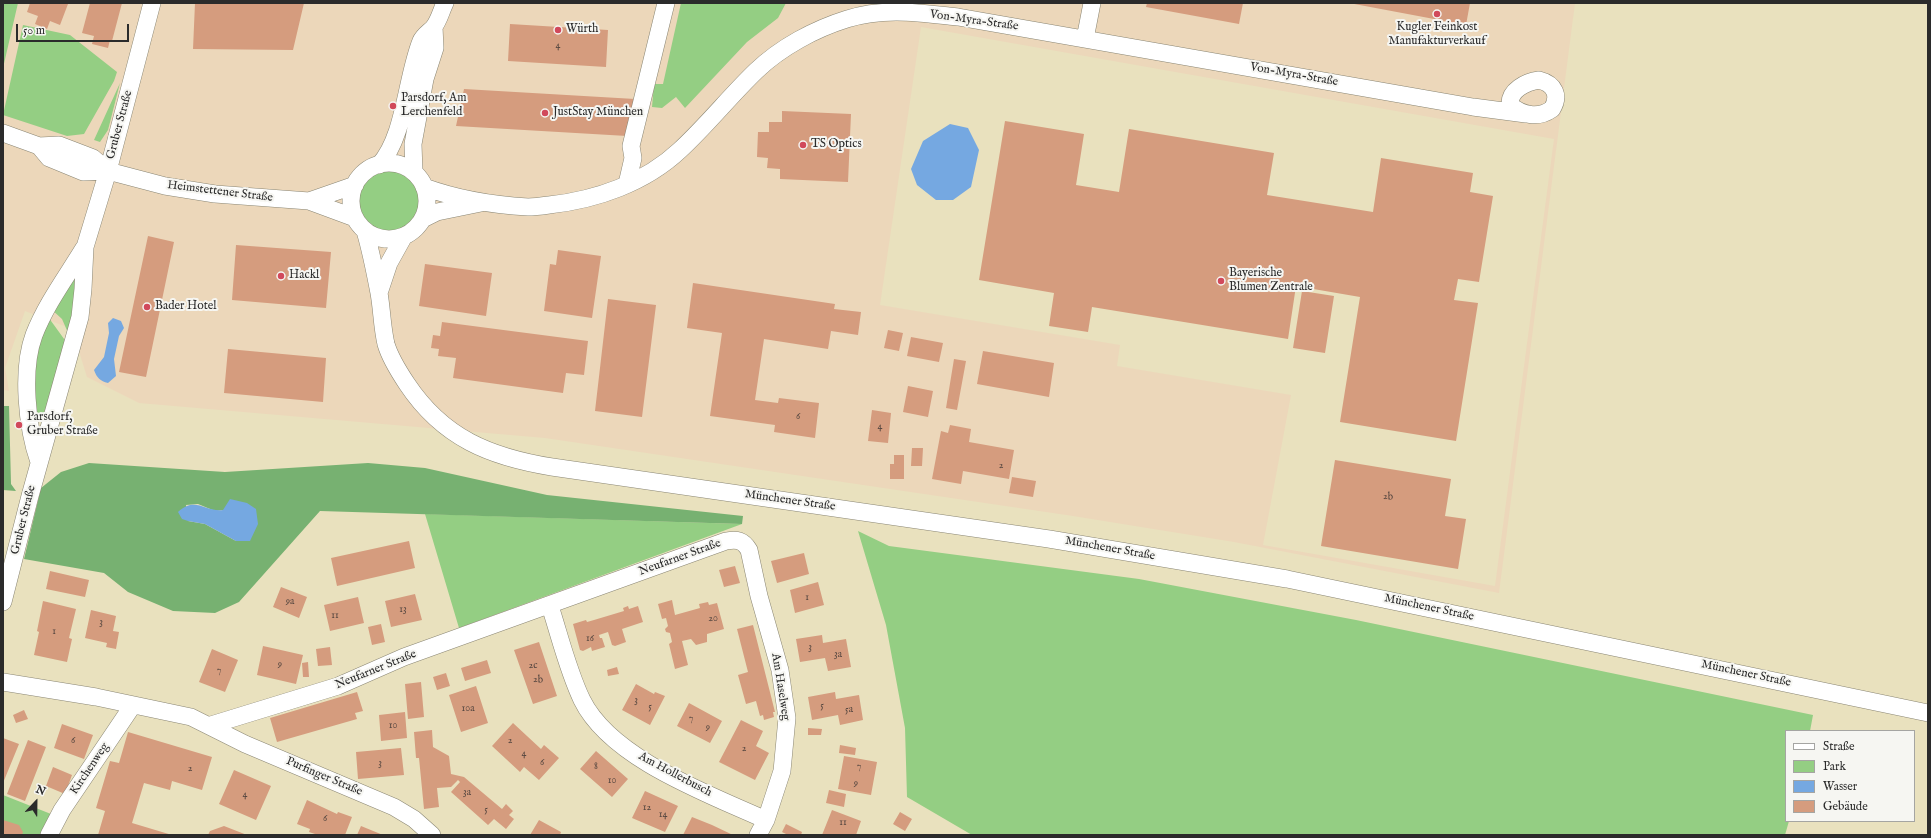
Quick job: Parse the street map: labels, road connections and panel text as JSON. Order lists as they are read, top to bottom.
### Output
{
  "streets": {
    "street": [
      "Von-Myra-Straße",
      "Gruber Straße",
      "Heimstettener Straße",
      "Münchener Straße",
      "Neufarner Straße",
      "Am Haselweg",
      "Kirchenweg",
      "Am Hollerbusch",
      "Purfinger Straße"
    ]
  },
  "crossings": [
    ["Von-Myra-Straße", "Heimstettener Straße"],
    ["Von-Myra-Straße", "Münchener Straße"],
    ["Gruber Straße", "Heimstettener Straße"],
    ["Heimstettener Straße", "Münchener Straße"],
    ["Neufarner Straße", "Am Haselweg"],
    ["Neufarner Straße", "Am Hollerbusch"],
    ["Neufarner Straße", "Purfinger Straße"],
    ["Am Haselweg", "Am Hollerbusch"]
  ],
  "places": [
    "Kugler Feinkost Manufakturverkauf",
    "Würth",
    "Parsdorf, Am Lerchenfeld",
    "JustStay München",
    "TS Optics",
    "Hackl",
    "Bayerische Blumen Zentrale",
    "Bader Hotel",
    "Parsdorf, Gruber Straße"
  ],
  "house_numbers": [
    "4",
    "6",
    "4",
    "2",
    "2b",
    "1",
    "9a",
    "13",
    "11",
    "20",
    "3",
    "1",
    "16",
    "3",
    "3a",
    "9",
    "2c",
    "7",
    "2b",
    "3",
    "5",
    "5",
    "10a",
    "5a",
    "7",
    "10",
    "9",
    "6",
    "2",
    "2",
    "4",
    "6",
    "3",
    "8",
    "7",
    "2",
    "10",
    "9",
    "3a",
    "4",
    "12",
    "5",
    "14",
    "6",
    "11"
  ],
  "legend": [
    "Straße",
    "Park",
    "Wasser",
    "Gebäude"
  ],
  "scale_bar": "50 m",
  "north": "top"
}
